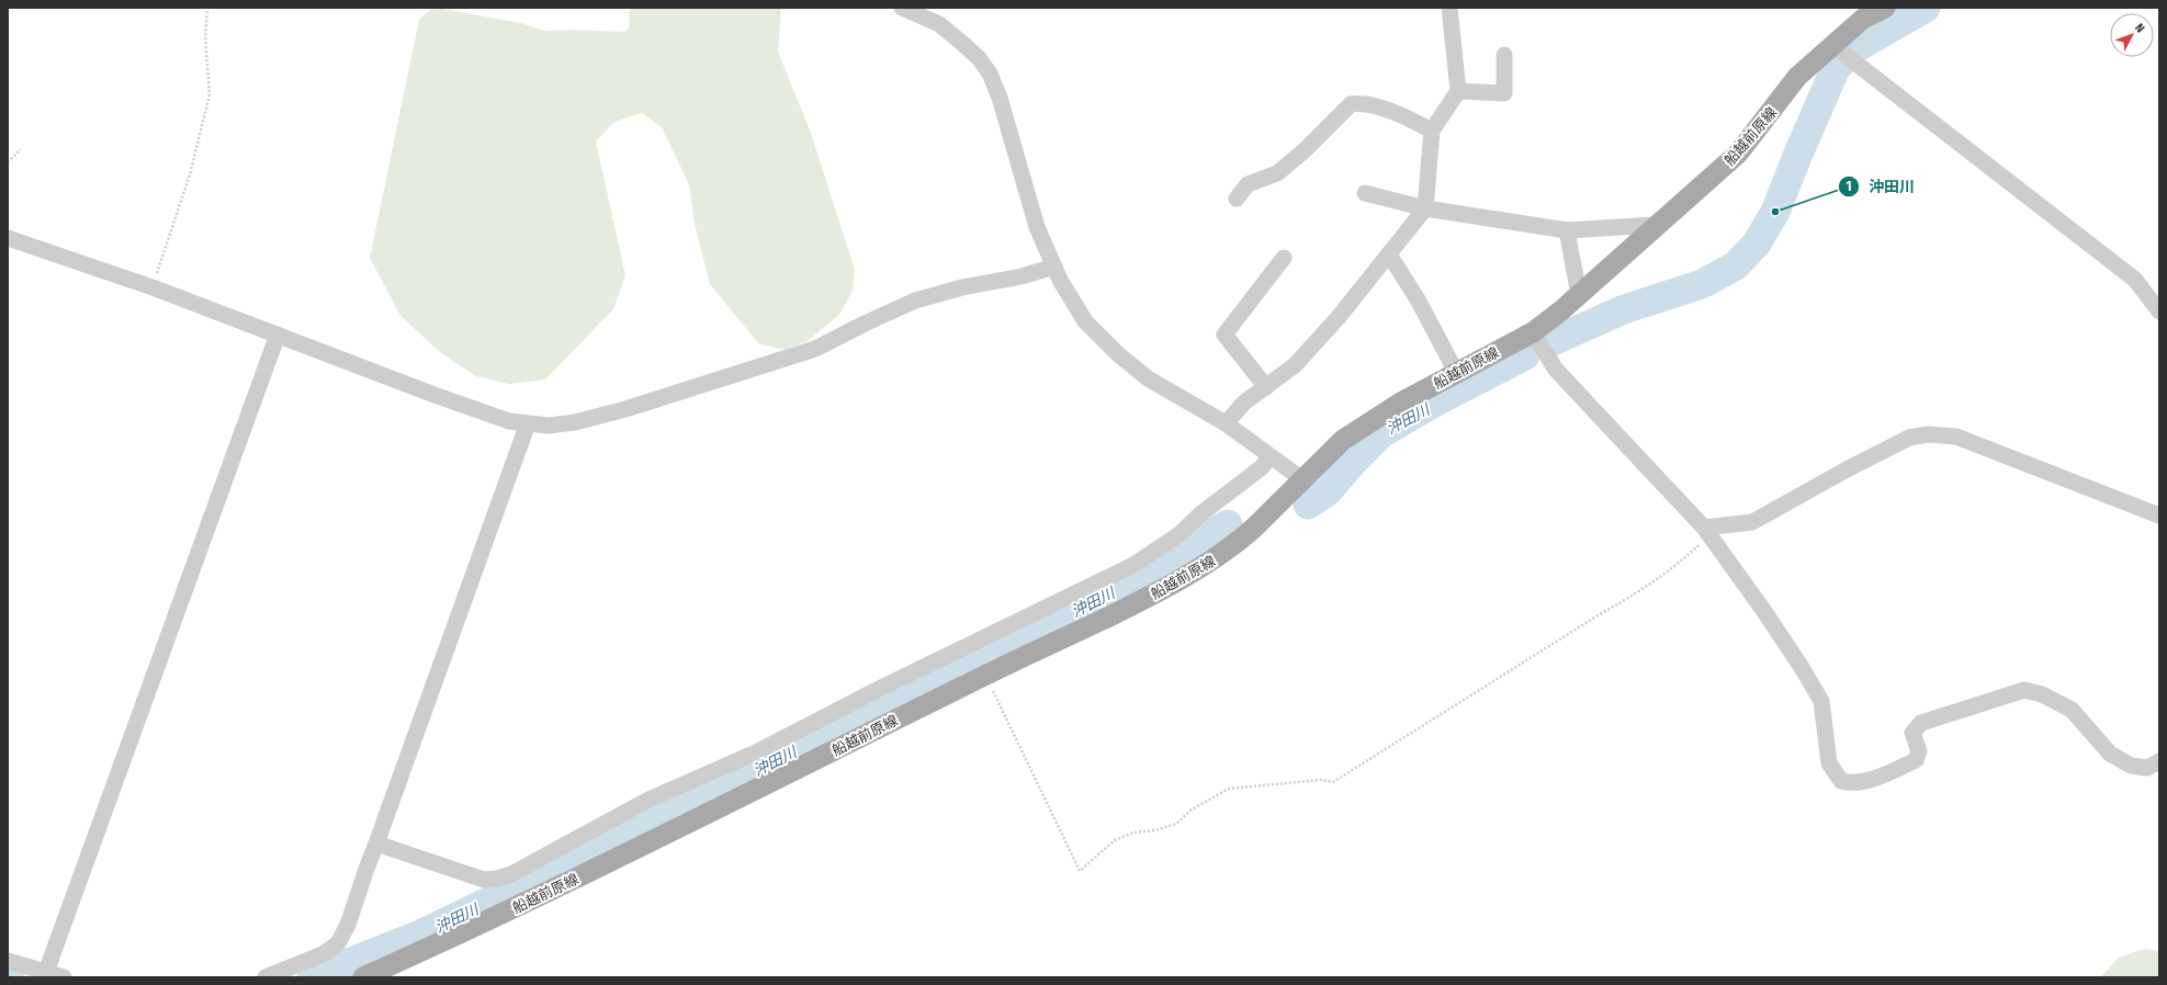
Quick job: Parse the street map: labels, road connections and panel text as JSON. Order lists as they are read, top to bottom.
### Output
{
  "streets": {
    "main road": ["船越前原線"]
  },
  "water": ["沖田川"],
  "places": ["沖田川"],
  "north": "top right"
}
